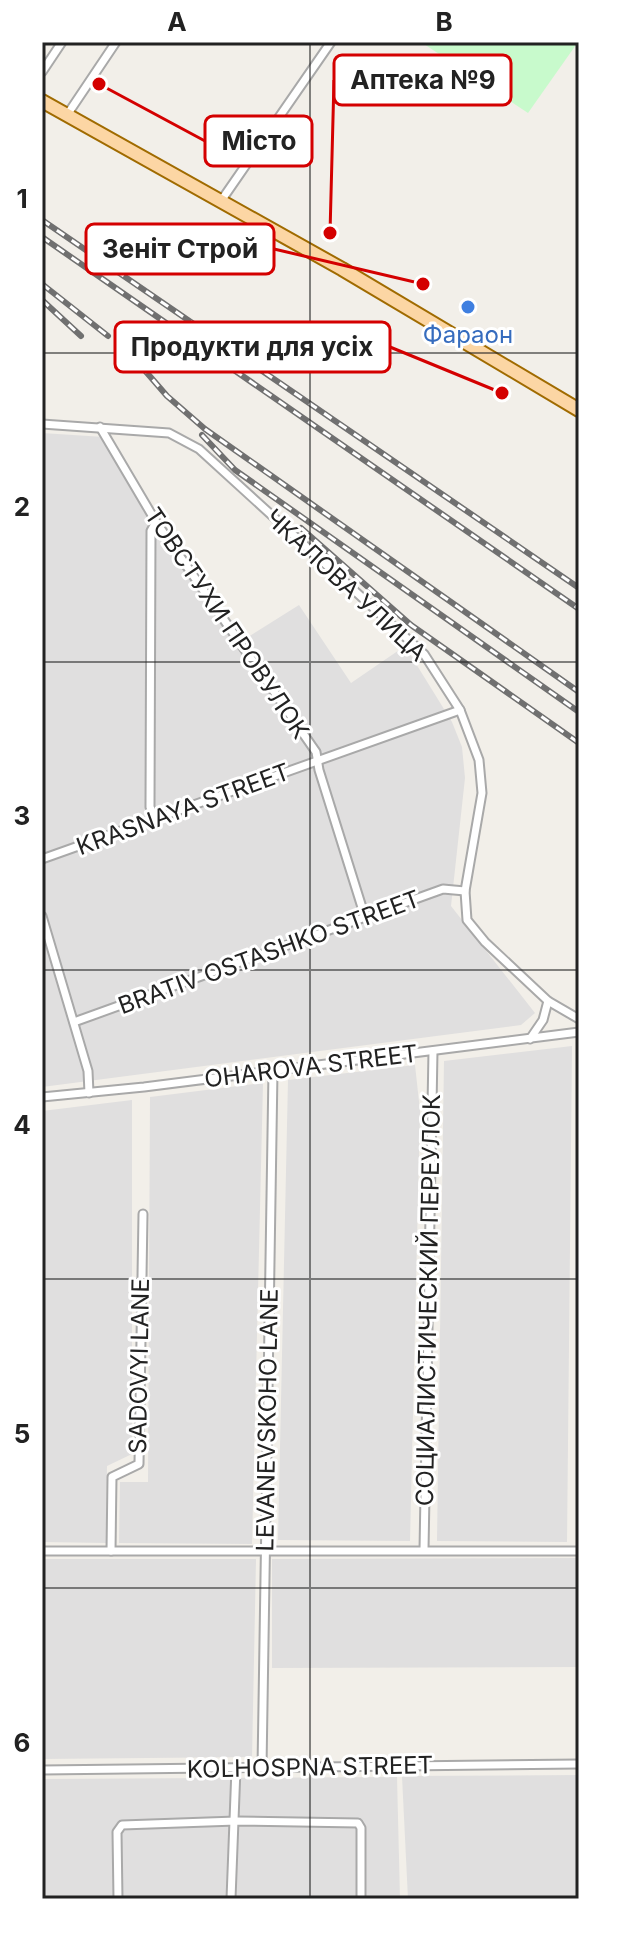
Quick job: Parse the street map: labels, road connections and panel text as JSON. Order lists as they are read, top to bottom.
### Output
{
  "streets": {
    "street": [
      "ЧКАЛОВА УЛИЦА",
      "ТОВСТУХИ ПРОВУЛОК",
      "KRASNAYA STREET",
      "BRATIV OSTASHKO STREET",
      "OHAROVA STREET",
      "СОЦИАЛИСТИЧЕСКИЙ ПЕРЕУЛОК",
      "SADOVYI LANE",
      "LEVANEVSKOHO LANE",
      "KOLHOSPNA STREET"
    ]
  },
  "crossings": [
    ["ЧКАЛОВА УЛИЦА", "ТОВСТУХИ ПРОВУЛОК"],
    ["ЧКАЛОВА УЛИЦА", "KRASNAYA STREET"],
    ["ЧКАЛОВА УЛИЦА", "BRATIV OSTASHKO STREET"],
    ["ТОВСТУХИ ПРОВУЛОК", "KRASNAYA STREET"],
    ["ТОВСТУХИ ПРОВУЛОК", "BRATIV OSTASHKO STREET"],
    ["OHAROVA STREET", "СОЦИАЛИСТИЧЕСКИЙ ПЕРЕУЛОК"],
    ["OHAROVA STREET", "LEVANEVSKOHO LANE"],
    ["LEVANEVSKOHO LANE", "KOLHOSPNA STREET"]
  ],
  "places": [
    "Місто",
    "Аптека №9",
    "Зеніт Строй",
    "Фараон",
    "Продукти для усіх"
  ],
  "grid": {
    "columns": ["A", "B"],
    "rows": [
      "1",
      "2",
      "3",
      "4",
      "5",
      "6"
    ]
  }
}
